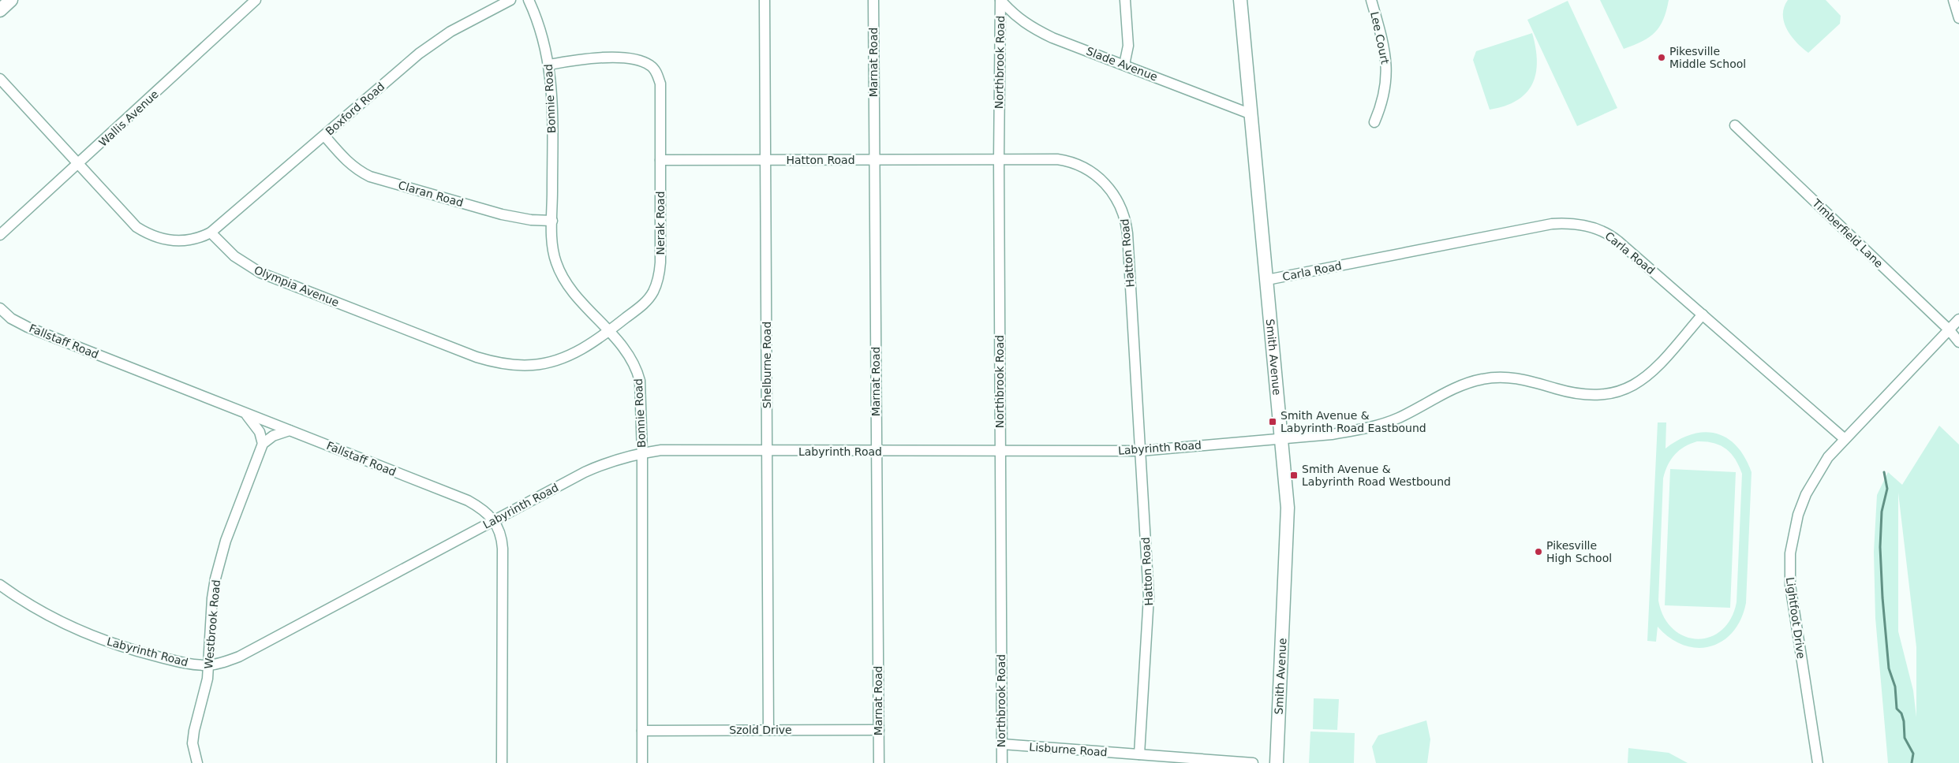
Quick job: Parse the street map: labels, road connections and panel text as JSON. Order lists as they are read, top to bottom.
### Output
{
  "streets": {
    "main road": ["Smith Avenue"],
    "street": [
      "Lee Court",
      "Marnat Road",
      "Northbrook Road",
      "Slade Avenue",
      "Bonnie Road",
      "Boxford Road",
      "Wallis Avenue",
      "Hatton Road",
      "Claran Road",
      "Nerak Road",
      "Timberfield Lane",
      "Carla Road",
      "Olympia Avenue",
      "Fallstaff Road",
      "Shelburne Road",
      "Labyrinth Road",
      "Lightfoot Drive",
      "Westbrook Road",
      "Szold Drive",
      "Lisburne Road"
    ]
  },
  "crossings": [
    ["Marnat Road", "Hatton Road"],
    ["Marnat Road", "Labyrinth Road"],
    ["Marnat Road", "Szold Drive"],
    ["Northbrook Road", "Slade Avenue"],
    ["Northbrook Road", "Hatton Road"],
    ["Northbrook Road", "Labyrinth Road"],
    ["Northbrook Road", "Lisburne Road"],
    ["Slade Avenue", "Smith Avenue"],
    ["Bonnie Road", "Claran Road"],
    ["Bonnie Road", "Nerak Road"],
    ["Bonnie Road", "Olympia Avenue"],
    ["Bonnie Road", "Labyrinth Road"],
    ["Bonnie Road", "Szold Drive"],
    ["Boxford Road", "Claran Road"],
    ["Boxford Road", "Olympia Avenue"],
    ["Hatton Road", "Nerak Road"],
    ["Hatton Road", "Shelburne Road"],
    ["Hatton Road", "Labyrinth Road"],
    ["Hatton Road", "Lisburne Road"],
    ["Nerak Road", "Olympia Avenue"],
    ["Timberfield Lane", "Lightfoot Drive"],
    ["Carla Road", "Smith Avenue"],
    ["Carla Road", "Labyrinth Road"],
    ["Carla Road", "Lightfoot Drive"],
    ["Fallstaff Road", "Labyrinth Road"],
    ["Smith Avenue", "Labyrinth Road"],
    ["Shelburne Road", "Labyrinth Road"],
    ["Shelburne Road", "Szold Drive"],
    ["Labyrinth Road", "Westbrook Road"]
  ],
  "places": {
    "other": ["Pikesville Middle School", "Pikesville High School"],
    "transit": ["Smith Avenue & Labyrinth Road Eastbound", "Smith Avenue & Labyrinth Road Westbound"]
  }
}
